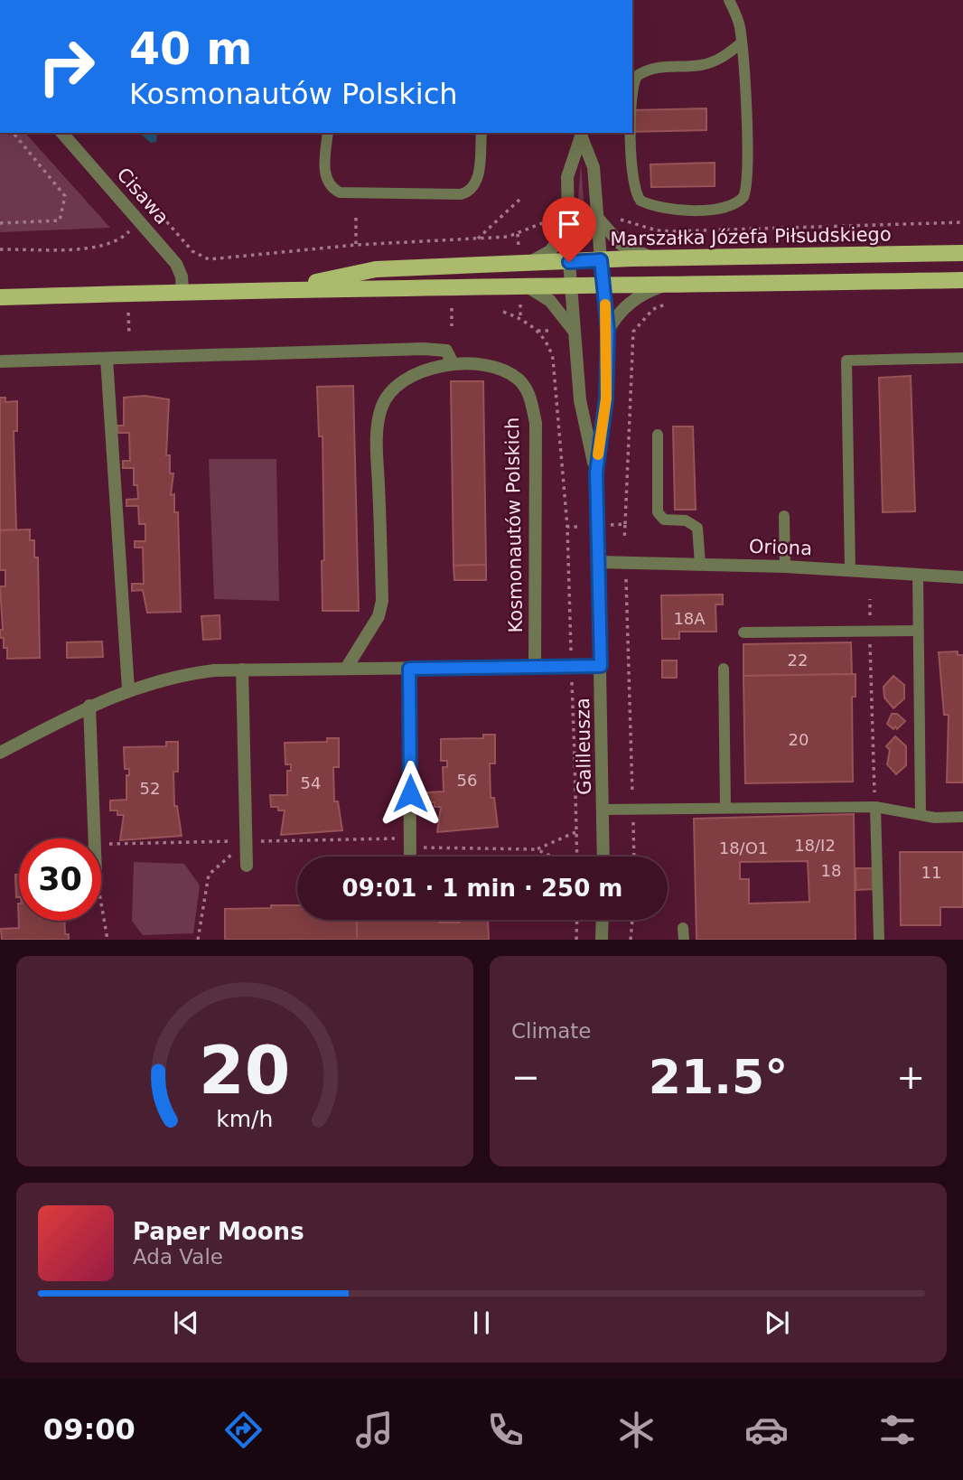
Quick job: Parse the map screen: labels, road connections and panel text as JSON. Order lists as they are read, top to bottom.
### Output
{
  "streets": {
    "main road": ["Marszałka Józefa Piłsudskiego"],
    "street": [
      "Cisawa",
      "Kosmonautów Polskich",
      "Oriona",
      "Galileusza"
    ]
  },
  "crossings": [
    ["Cisawa", "Marszałka Józefa Piłsudskiego"],
    ["Marszałka Józefa Piłsudskiego", "Galileusza"],
    ["Oriona", "Galileusza"]
  ],
  "house_numbers": [
    "18A",
    "22",
    "20",
    "56",
    "54",
    "52",
    "18/I2",
    "18/O1",
    "18",
    "11"
  ],
  "page": {
    "turn": ["40 m", "Kosmonautów Polskich"],
    "limit": "30",
    "trip": "09:01 · 1 min · 250 m",
    "tile": "Climate",
    "heat": ["−", "21.5°", "+"],
    "song": ["Paper Moons", "Ada Vale"],
    "tabs": "09:00",
    "gauge": ["20", "km/h"]
  }
}
